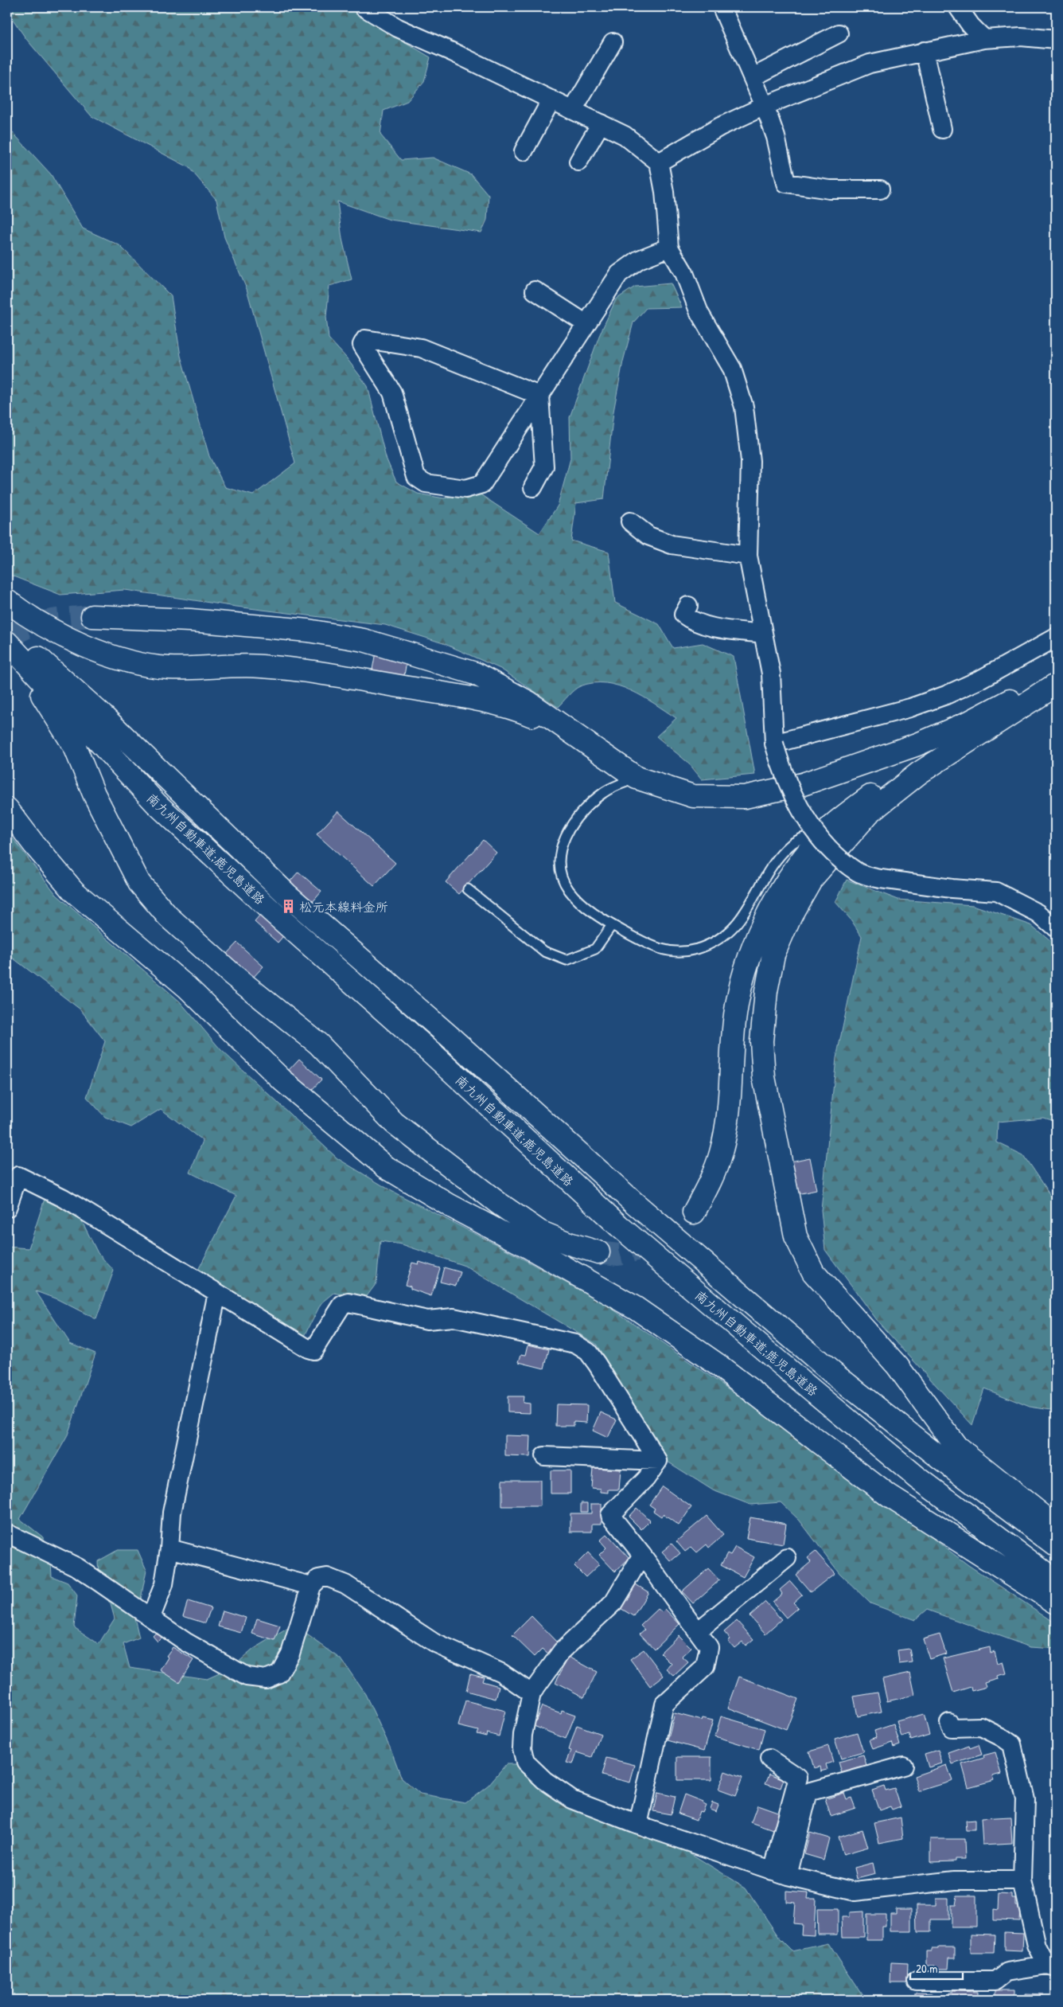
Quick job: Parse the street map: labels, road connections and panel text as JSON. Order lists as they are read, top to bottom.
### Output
{
  "streets": {
    "highway": ["南九州自動車道;鹿児島道路"]
  },
  "places": {
    "building": ["松元本線料金所"]
  },
  "scale_bar": "20 m"
}
